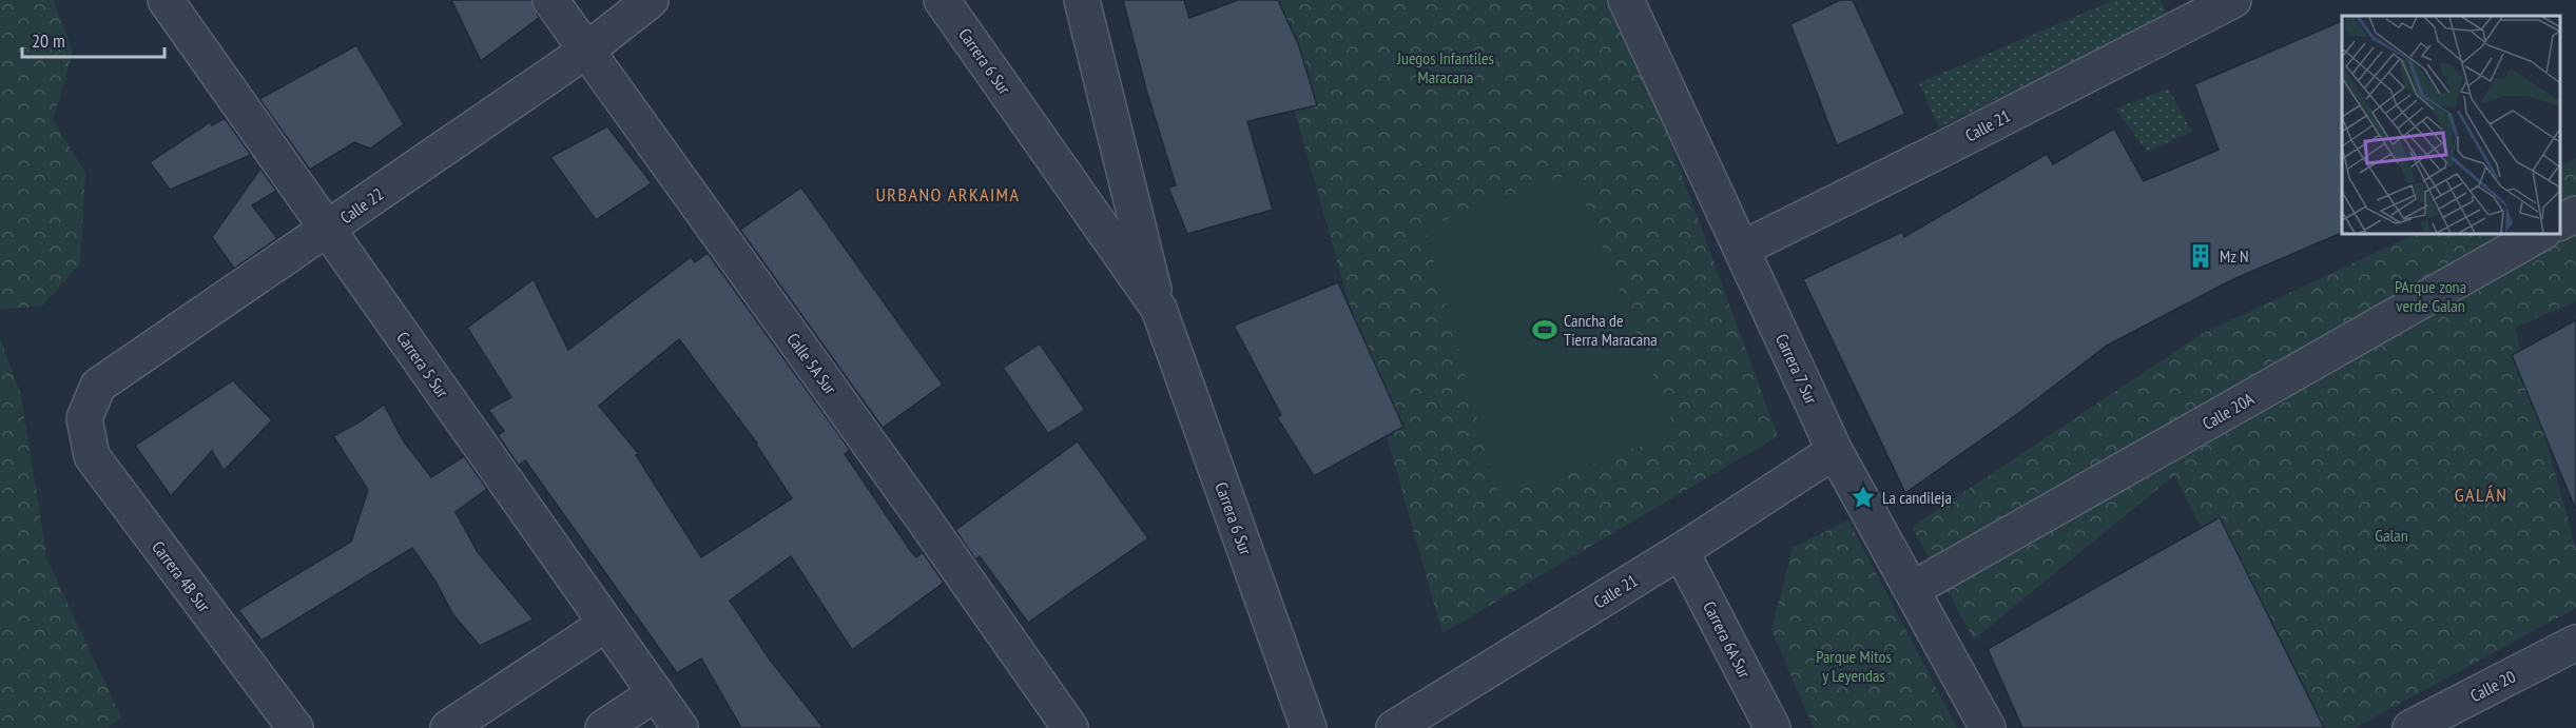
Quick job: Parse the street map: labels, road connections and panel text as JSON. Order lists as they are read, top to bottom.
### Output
{
  "streets": {
    "street": [
      "Carrera 6 Sur",
      "Calle 21",
      "Calle 22",
      "Calle 5A Sur",
      "Carrera 5 Sur",
      "Carrera 7 Sur",
      "Calle 20A",
      "Carrera 4B Sur",
      "Carrera 6A Sur",
      "Calle 20"
    ]
  },
  "crossings": [
    ["Calle 21", "Carrera 7 Sur"],
    ["Calle 21", "Carrera 6A Sur"],
    ["Calle 22", "Calle 5A Sur"],
    ["Calle 22", "Carrera 5 Sur"],
    ["Calle 22", "Carrera 4B Sur"],
    ["Carrera 7 Sur", "Calle 20A"]
  ],
  "districts": ["URBANO ARKAIMA", "GALÁN"],
  "parks": [
    "Juegos Infantiles Maracana",
    "PArque zona verde Galan",
    "Galan",
    "Parque Mitos y Leyendas"
  ],
  "places": {
    "building": ["Mz N"],
    "sports": ["Cancha de Tierra Maracana"],
    "place": ["La candileja"]
  },
  "scale_bar": "20 m"
}
